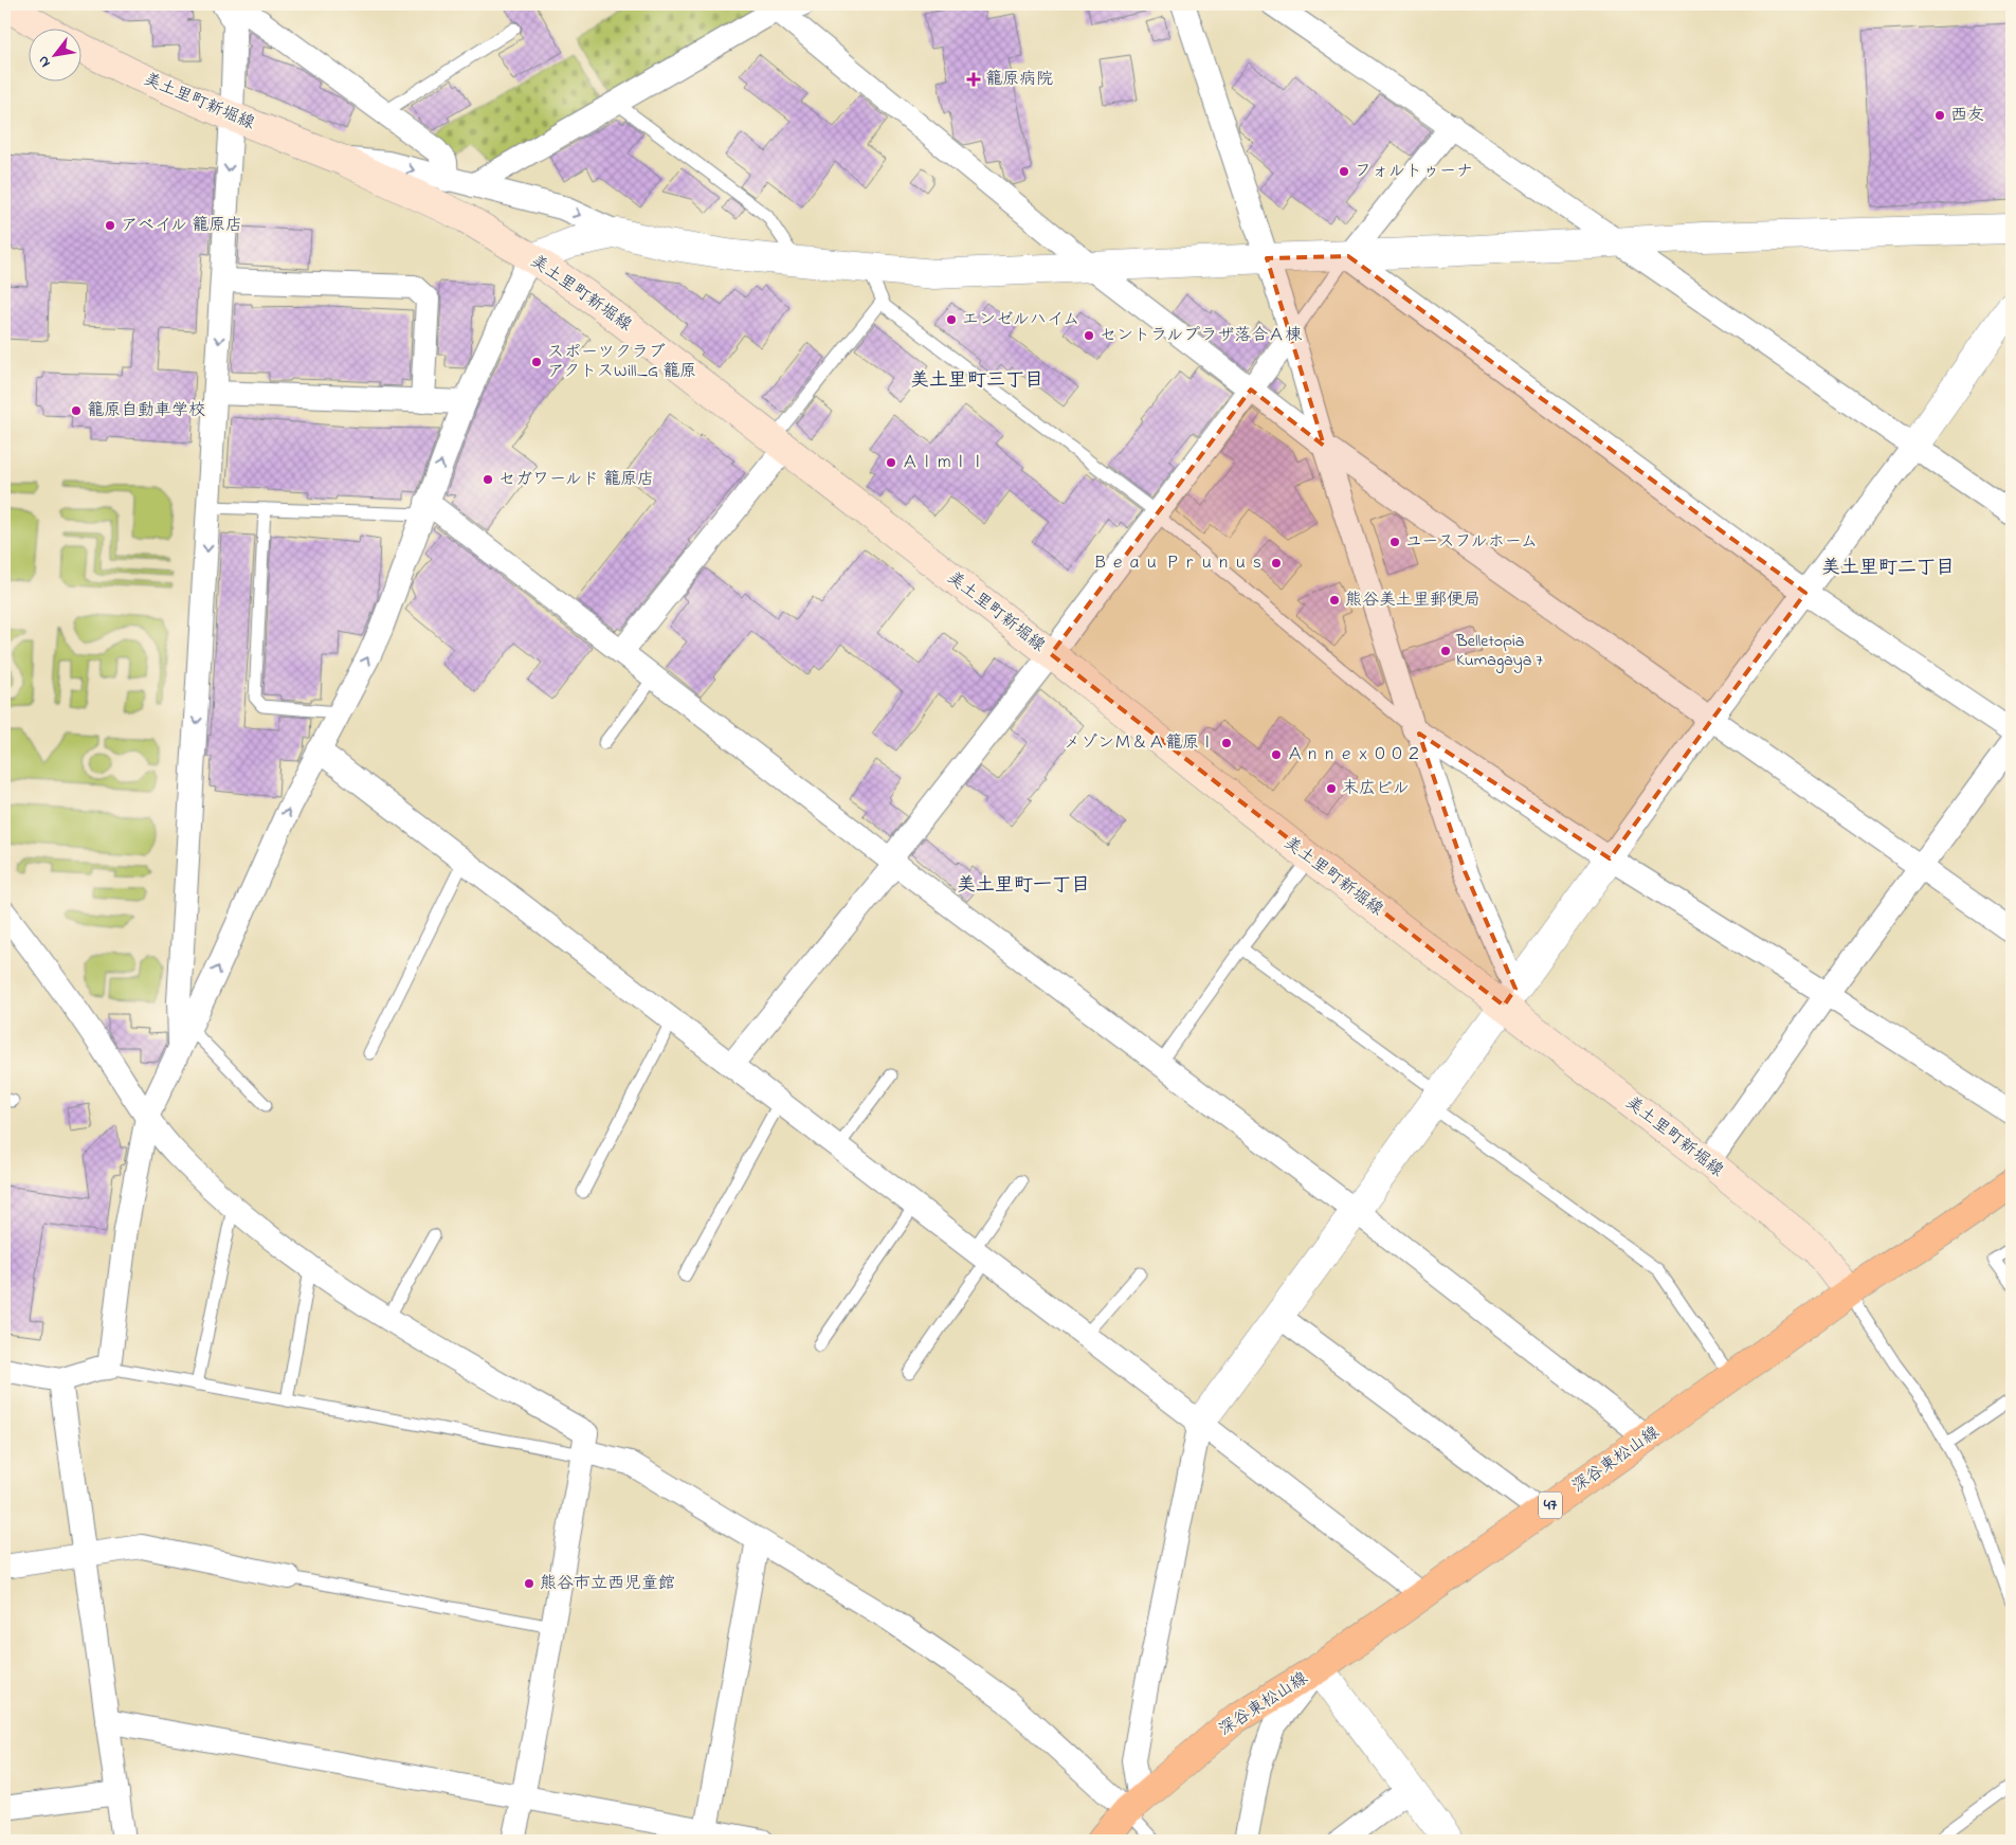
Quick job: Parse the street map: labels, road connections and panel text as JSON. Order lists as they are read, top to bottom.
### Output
{
  "streets": {
    "main road": ["美土里町新堀線", "深谷東松山線", "47"]
  },
  "crossings": [
    ["美土里町新堀線", "深谷東松山線"]
  ],
  "districts": ["美土里町三丁目", "美土里町二丁目", "美土里町一丁目"],
  "places": {
    "health": ["籠原病院"],
    "other": [
      "西友",
      "フォルトゥーナ",
      "アベイル 籠原店",
      "エンゼルハイム",
      "セントラルプラザ落合Ａ棟",
      "スポーツクラブ アクトスWill_G 籠原",
      "籠原自動車学校",
      "ＡｌｍＩＩ",
      "セガワールド 籠原店",
      "ユースフルホーム",
      "Ｂｅａｕ Ｐｒｕｎｕｓ",
      "熊谷美土里郵便局",
      "Belletopia Kumagaya 7",
      "メゾンＭ＆Ａ籠原Ｉ",
      "Ａｎｎｅｘ００２",
      "末広ビル",
      "熊谷市立西児童館"
    ]
  },
  "north": "bottom left"
}
